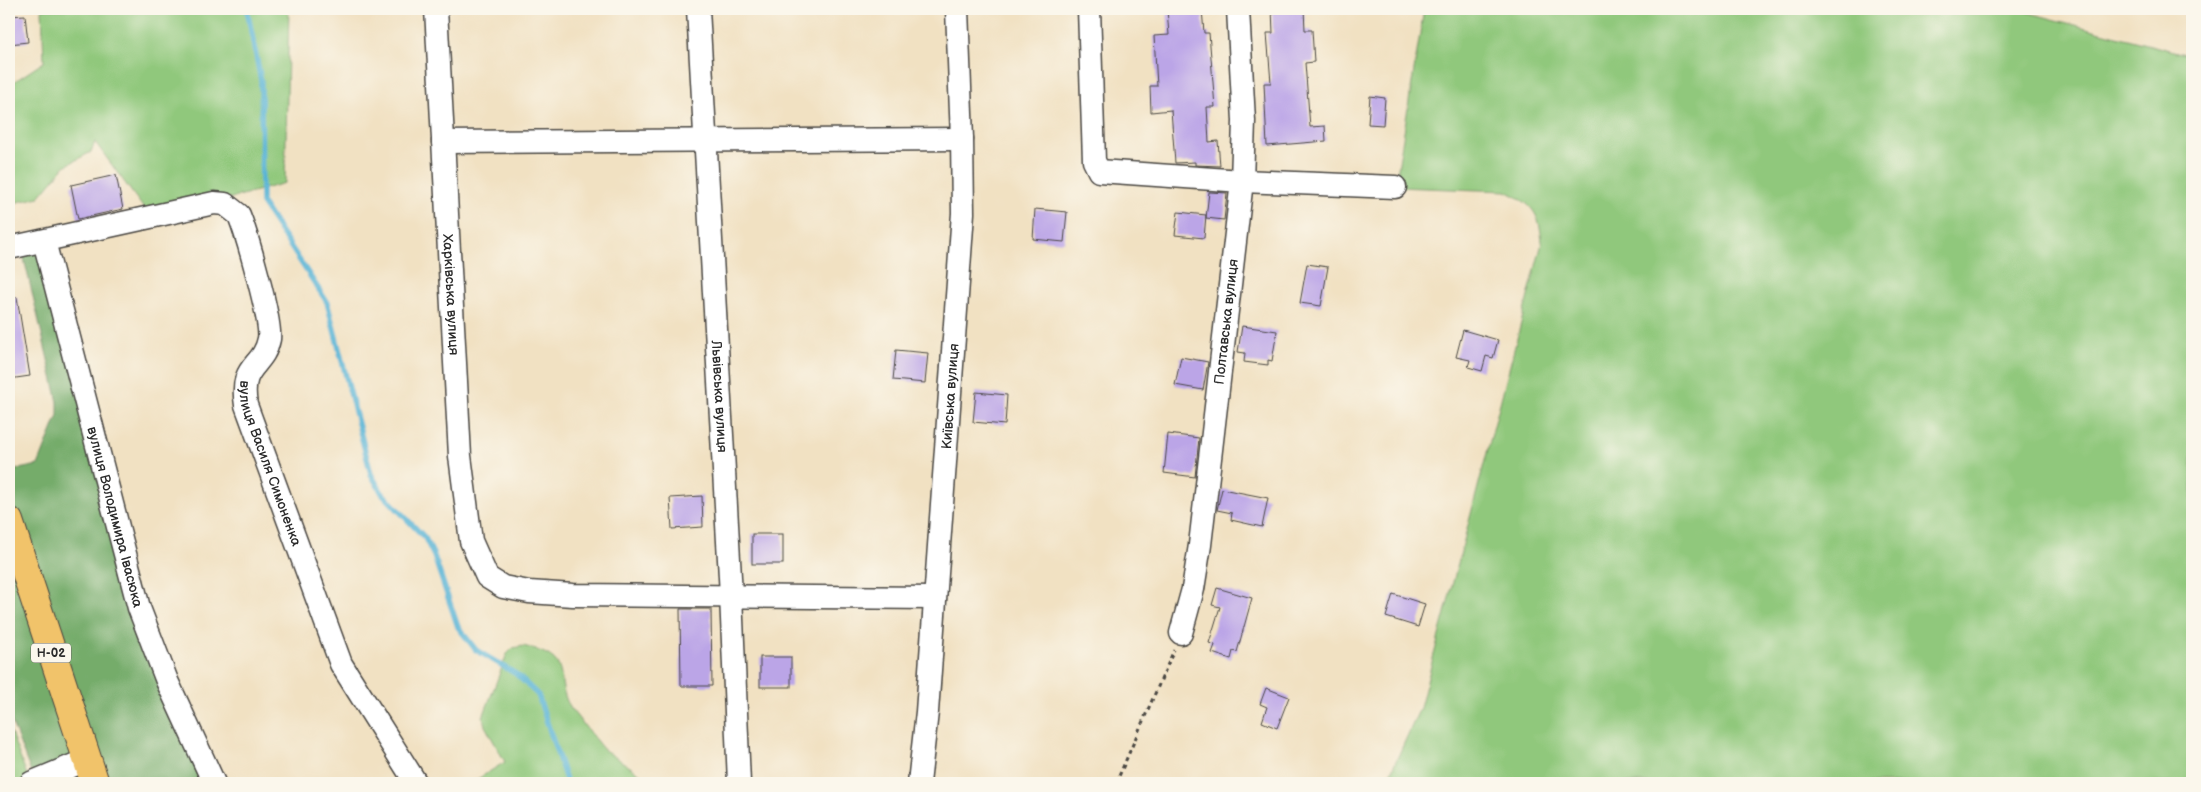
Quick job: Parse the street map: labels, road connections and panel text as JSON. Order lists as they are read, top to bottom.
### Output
{
  "streets": {
    "main road": ["Н-02"],
    "street": [
      "Харківська вулиця",
      "Полтавська вулиця",
      "Львівська вулиця",
      "Київська вулиця",
      "вулиця Василя Симоненка",
      "вулиця Володимира Івасюка"
    ]
  },
  "crossings": [
    ["Харківська вулиця", "Львівська вулиця"],
    ["вулиця Василя Симоненка", "вулиця Володимира Івасюка"]
  ]
}
